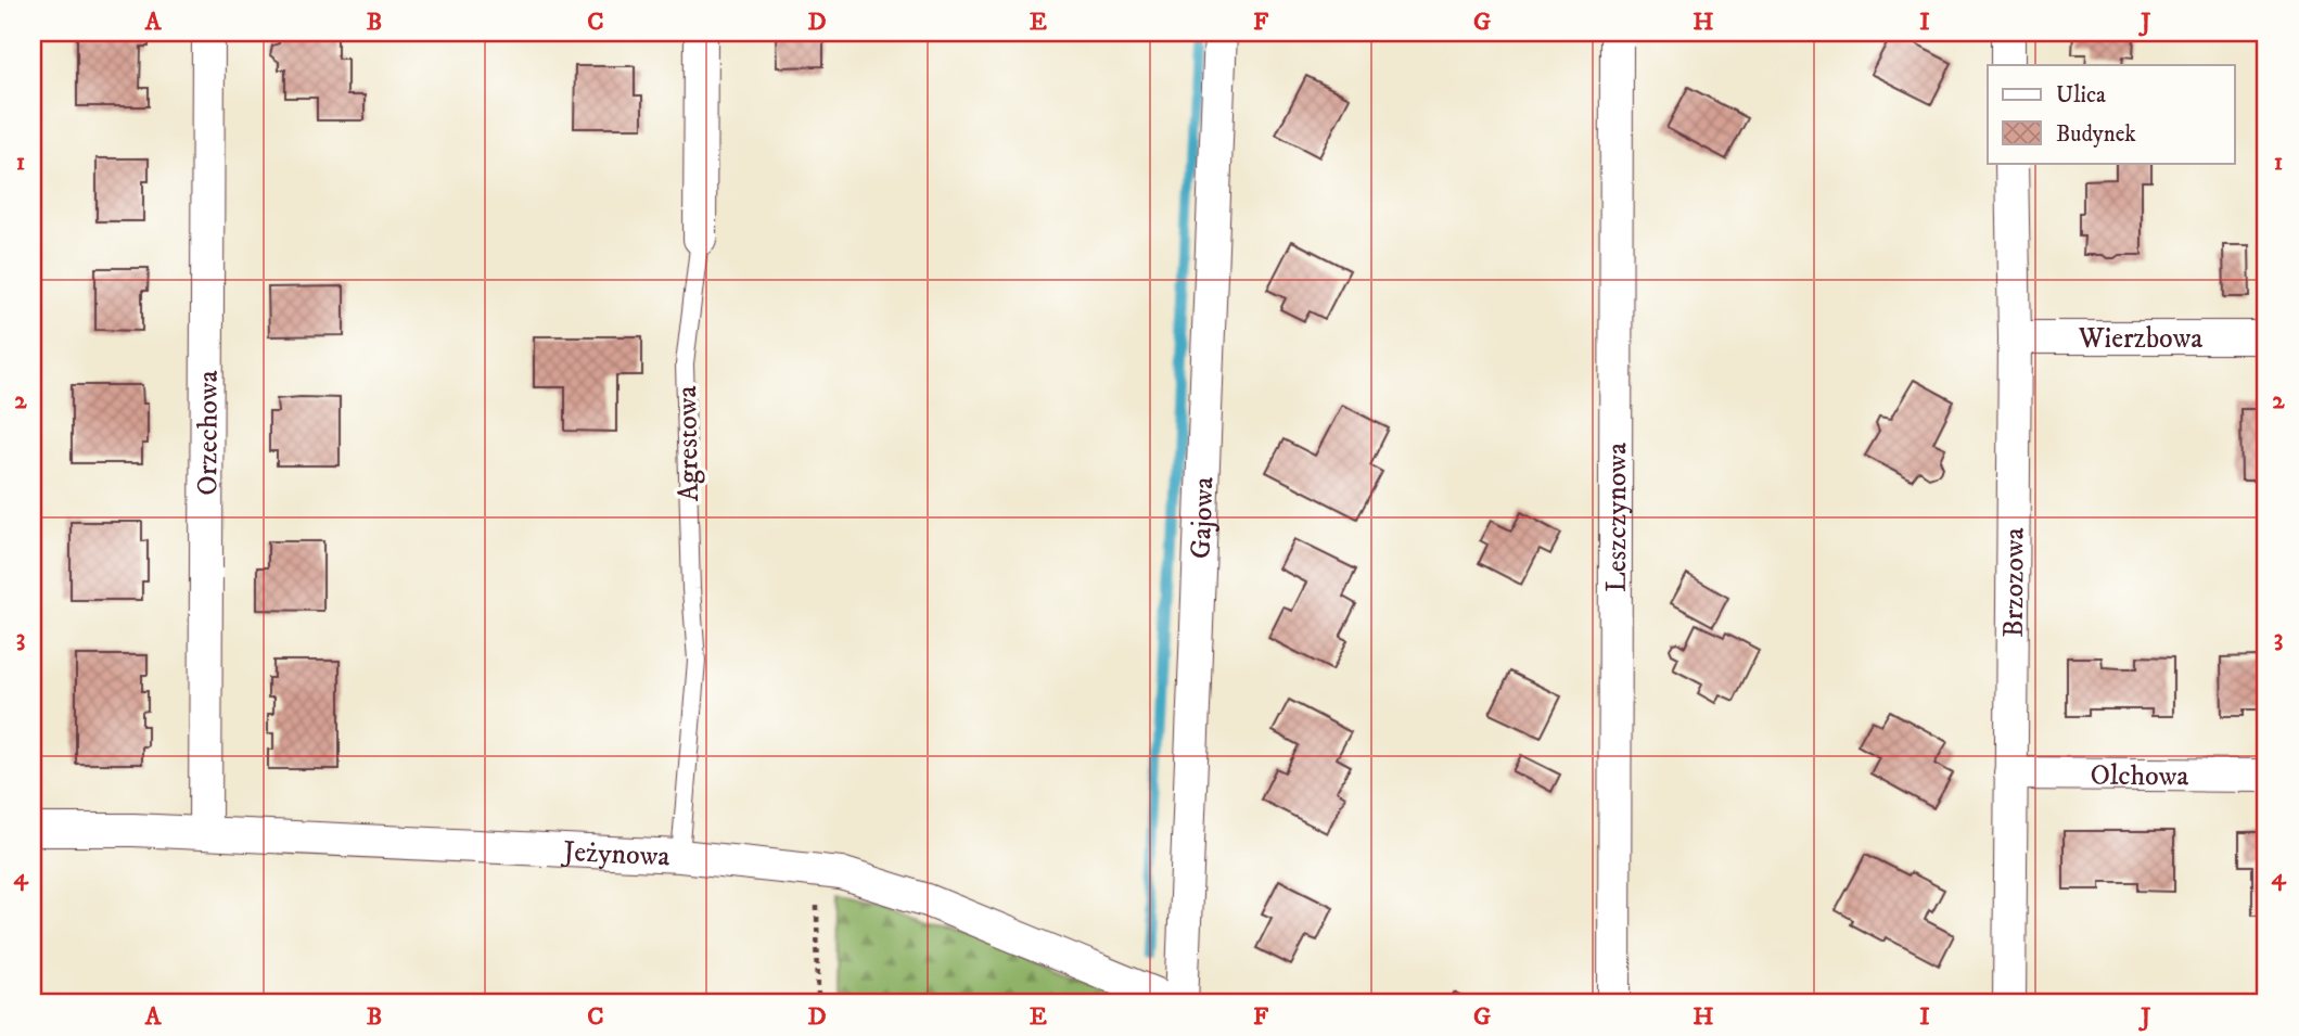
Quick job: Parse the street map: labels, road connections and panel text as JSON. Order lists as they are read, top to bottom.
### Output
{
  "streets": {
    "street": [
      "Wierzbowa",
      "Orzechowa",
      "Agrestowa",
      "Gajowa",
      "Leszczynowa",
      "Brzozowa",
      "Olchowa",
      "Jeżynowa"
    ]
  },
  "crossings": [
    ["Wierzbowa", "Brzozowa"],
    ["Orzechowa", "Jeżynowa"],
    ["Agrestowa", "Jeżynowa"],
    ["Gajowa", "Jeżynowa"],
    ["Brzozowa", "Olchowa"]
  ],
  "legend": ["Ulica", "Budynek"],
  "grid": {
    "columns": [
      "A",
      "B",
      "C",
      "D",
      "E",
      "F",
      "G",
      "H",
      "I",
      "J"
    ],
    "rows": [
      "1",
      "2",
      "3",
      "4"
    ]
  }
}
